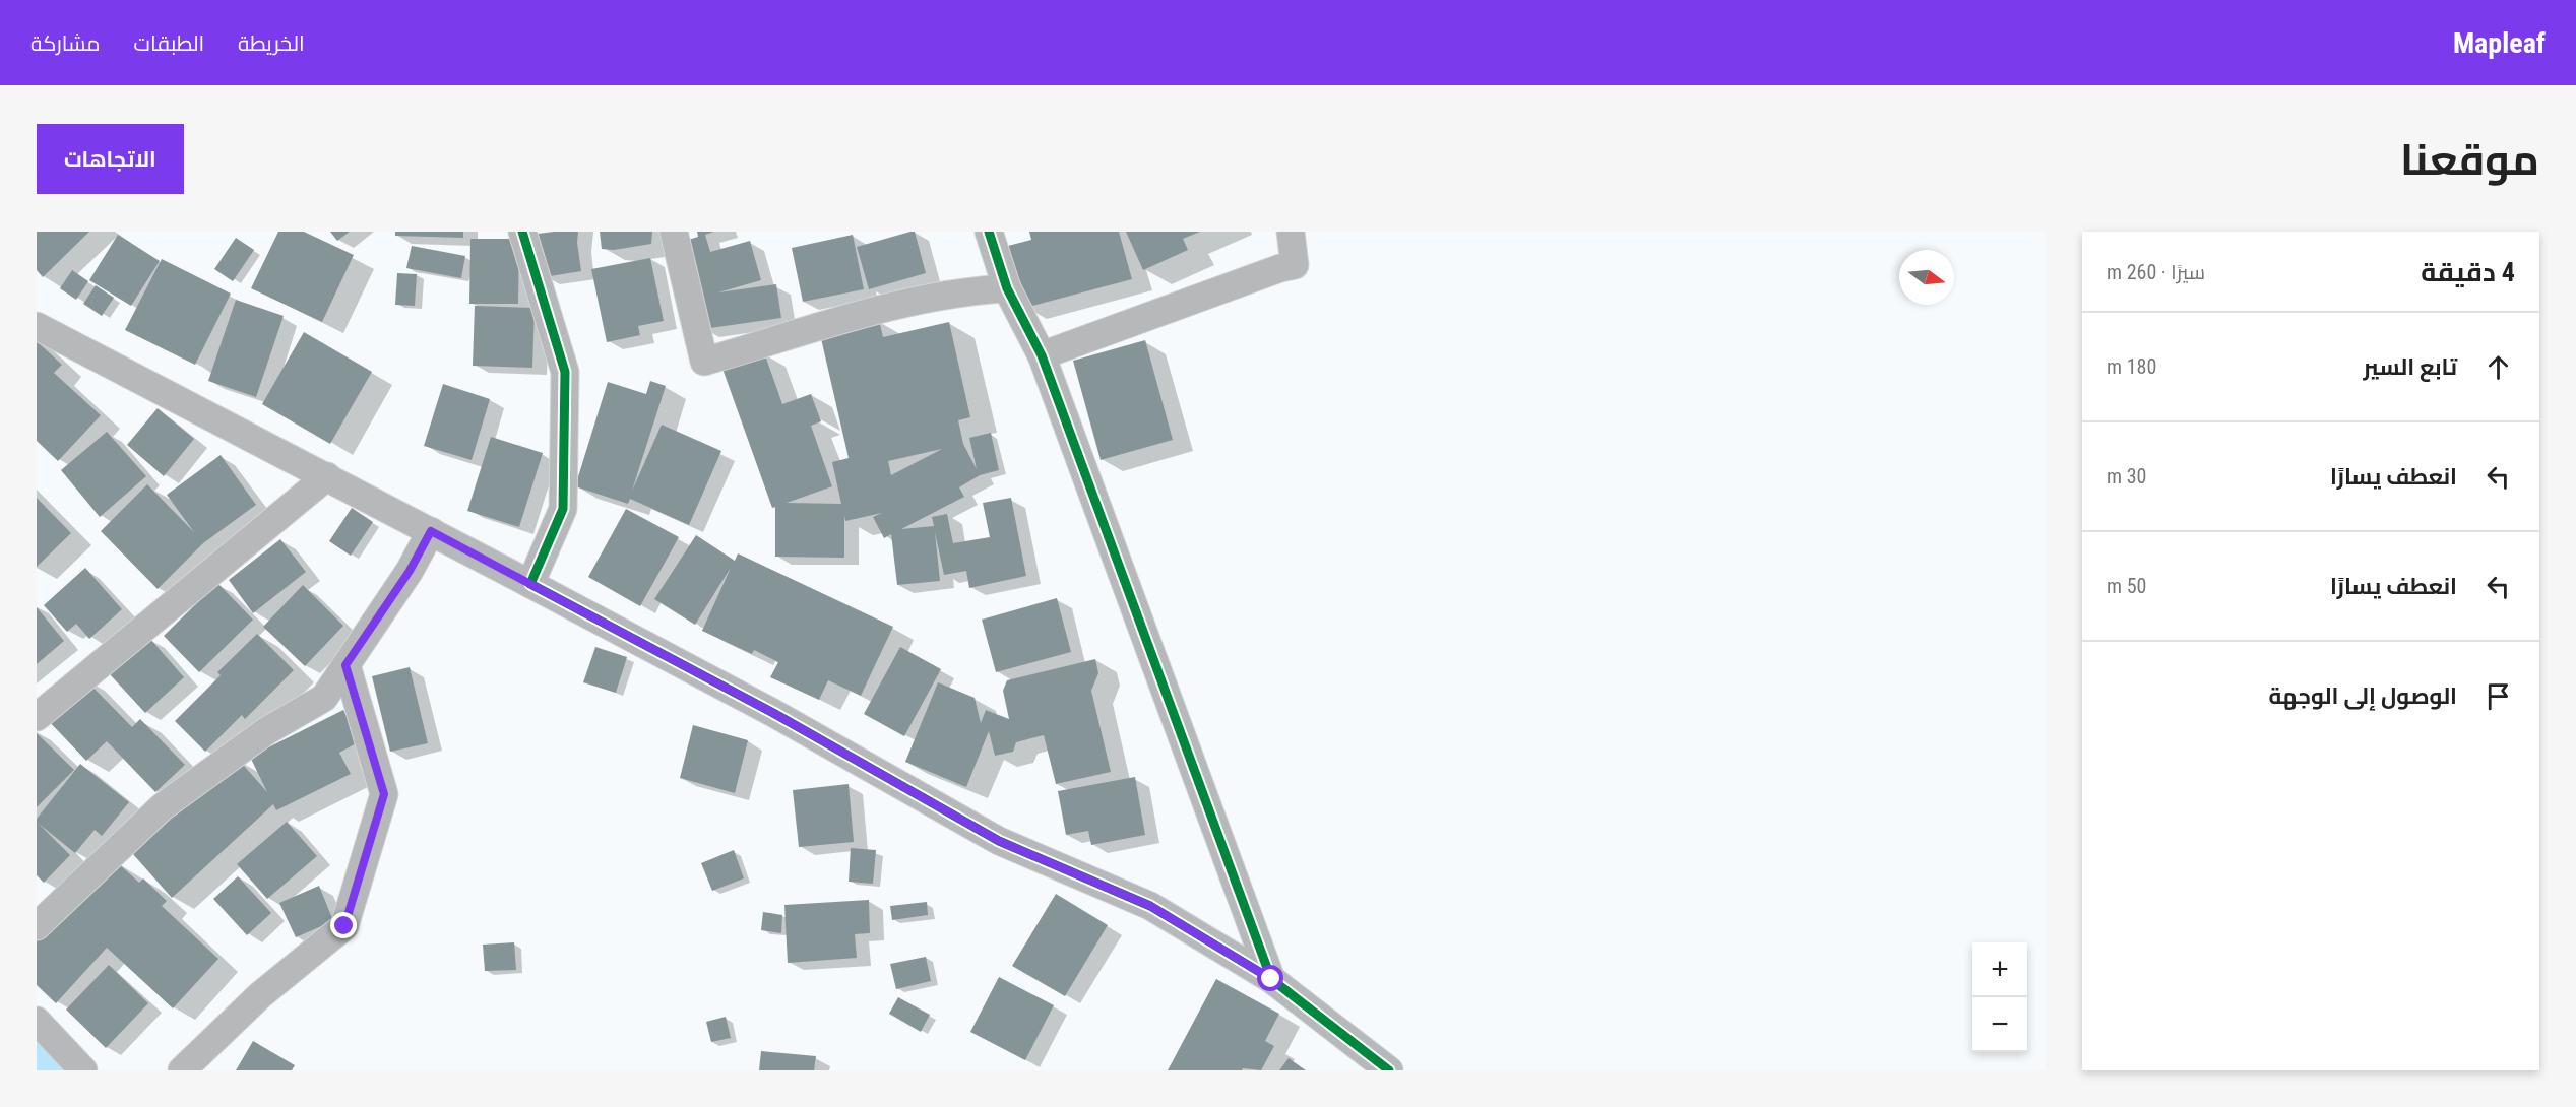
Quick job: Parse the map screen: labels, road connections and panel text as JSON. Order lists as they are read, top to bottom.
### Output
{
  "north": "right",
  "page": {
    "header": "Mapleaf",
    "nav": ["الخريطة", "الطبقات", "مشاركة"],
    "title": "موقعنا",
    "buttons": "الاتجاهات",
    "heading": ["4 دقيقة", "سيرًا · 260 m"],
    "list": [
      ["تابع السير", "180 m"],
      ["انعطف يسارًا", "30 m"],
      ["انعطف يسارًا", "50 m"],
      "الوصول إلى الوجهة"
    ],
    "map_buttons": ["+", "−"]
  }
}
